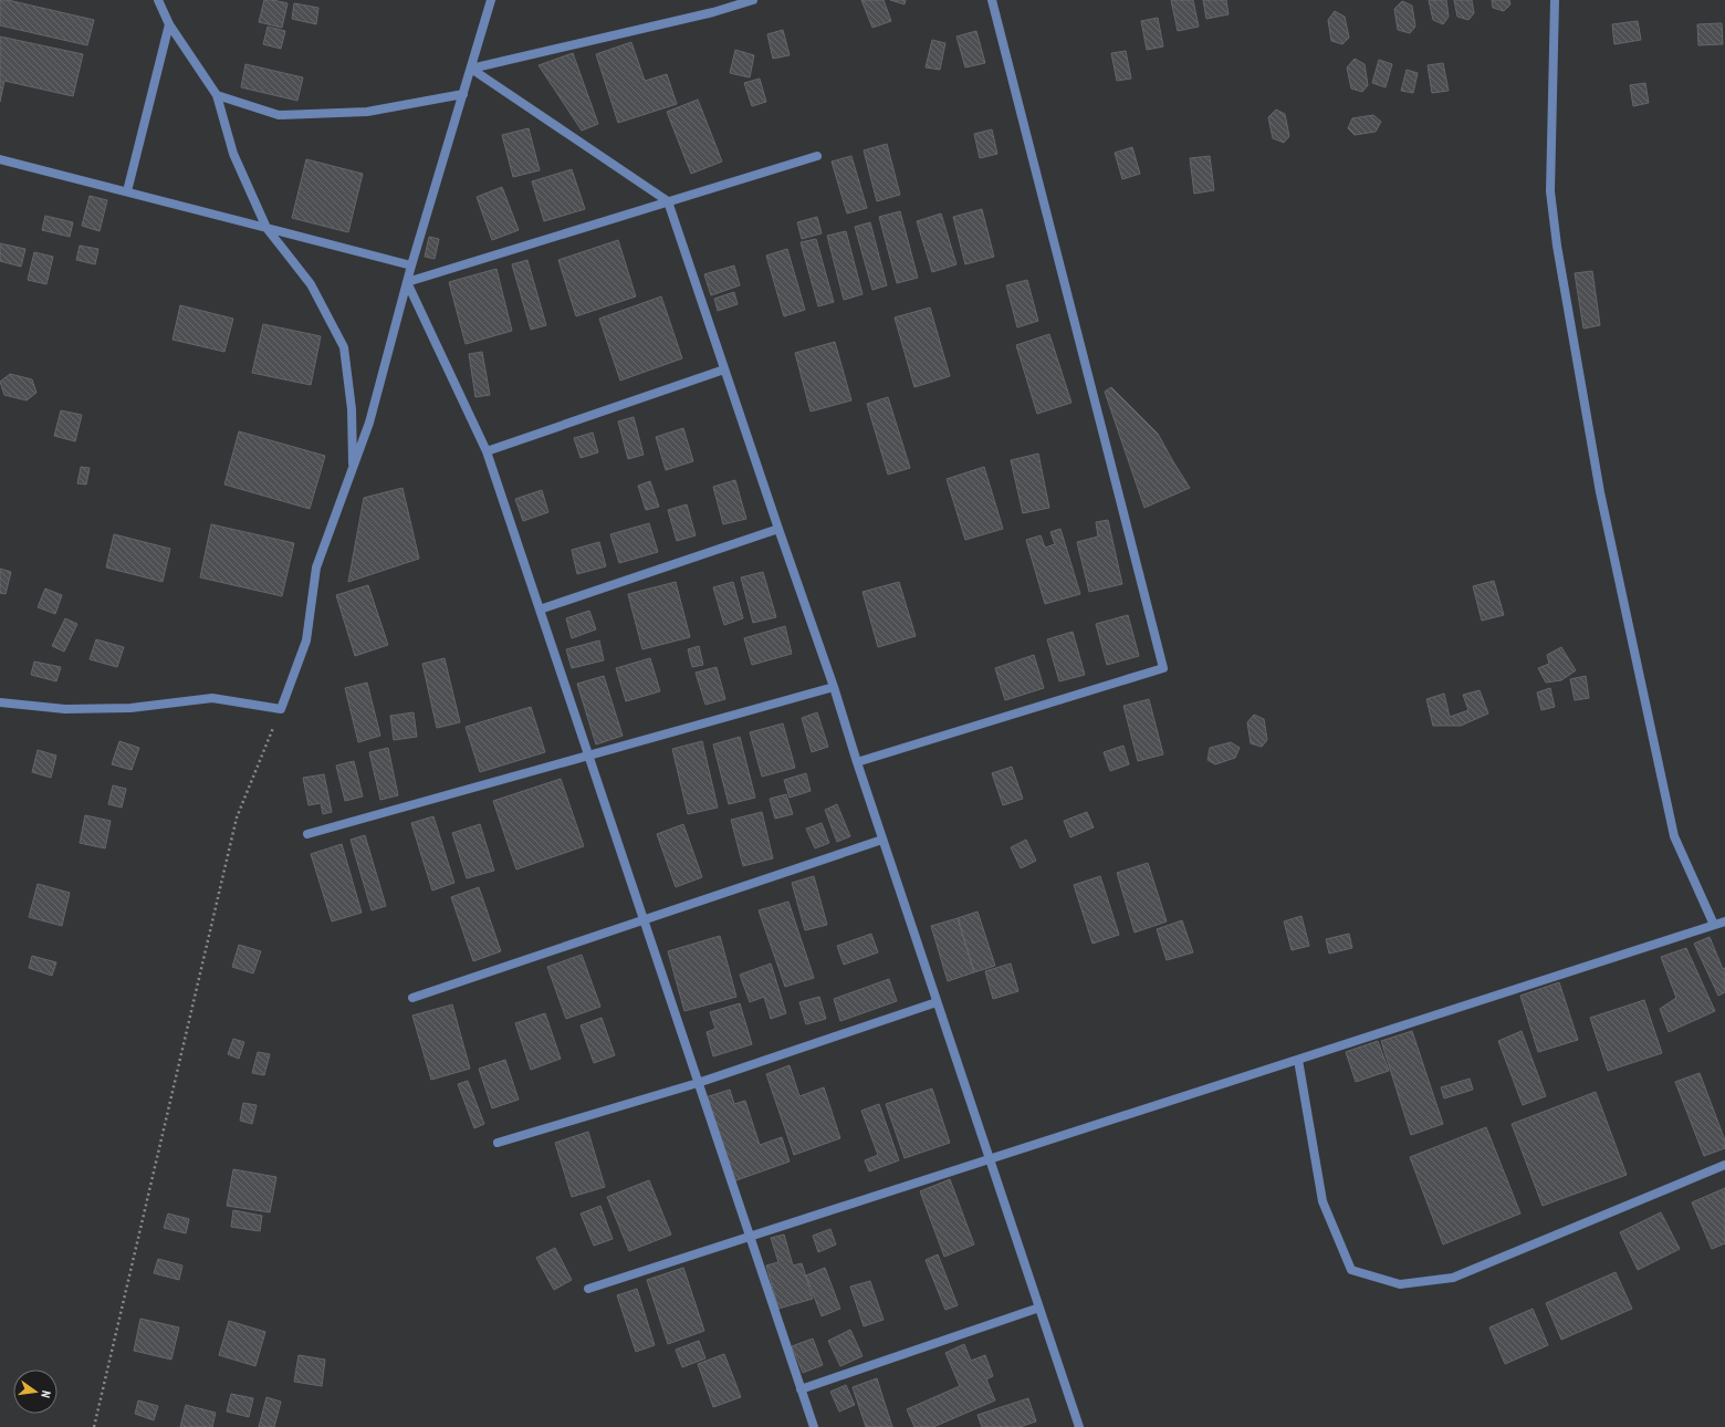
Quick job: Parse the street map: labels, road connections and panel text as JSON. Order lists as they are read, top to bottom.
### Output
{
  "north": "right"
}
